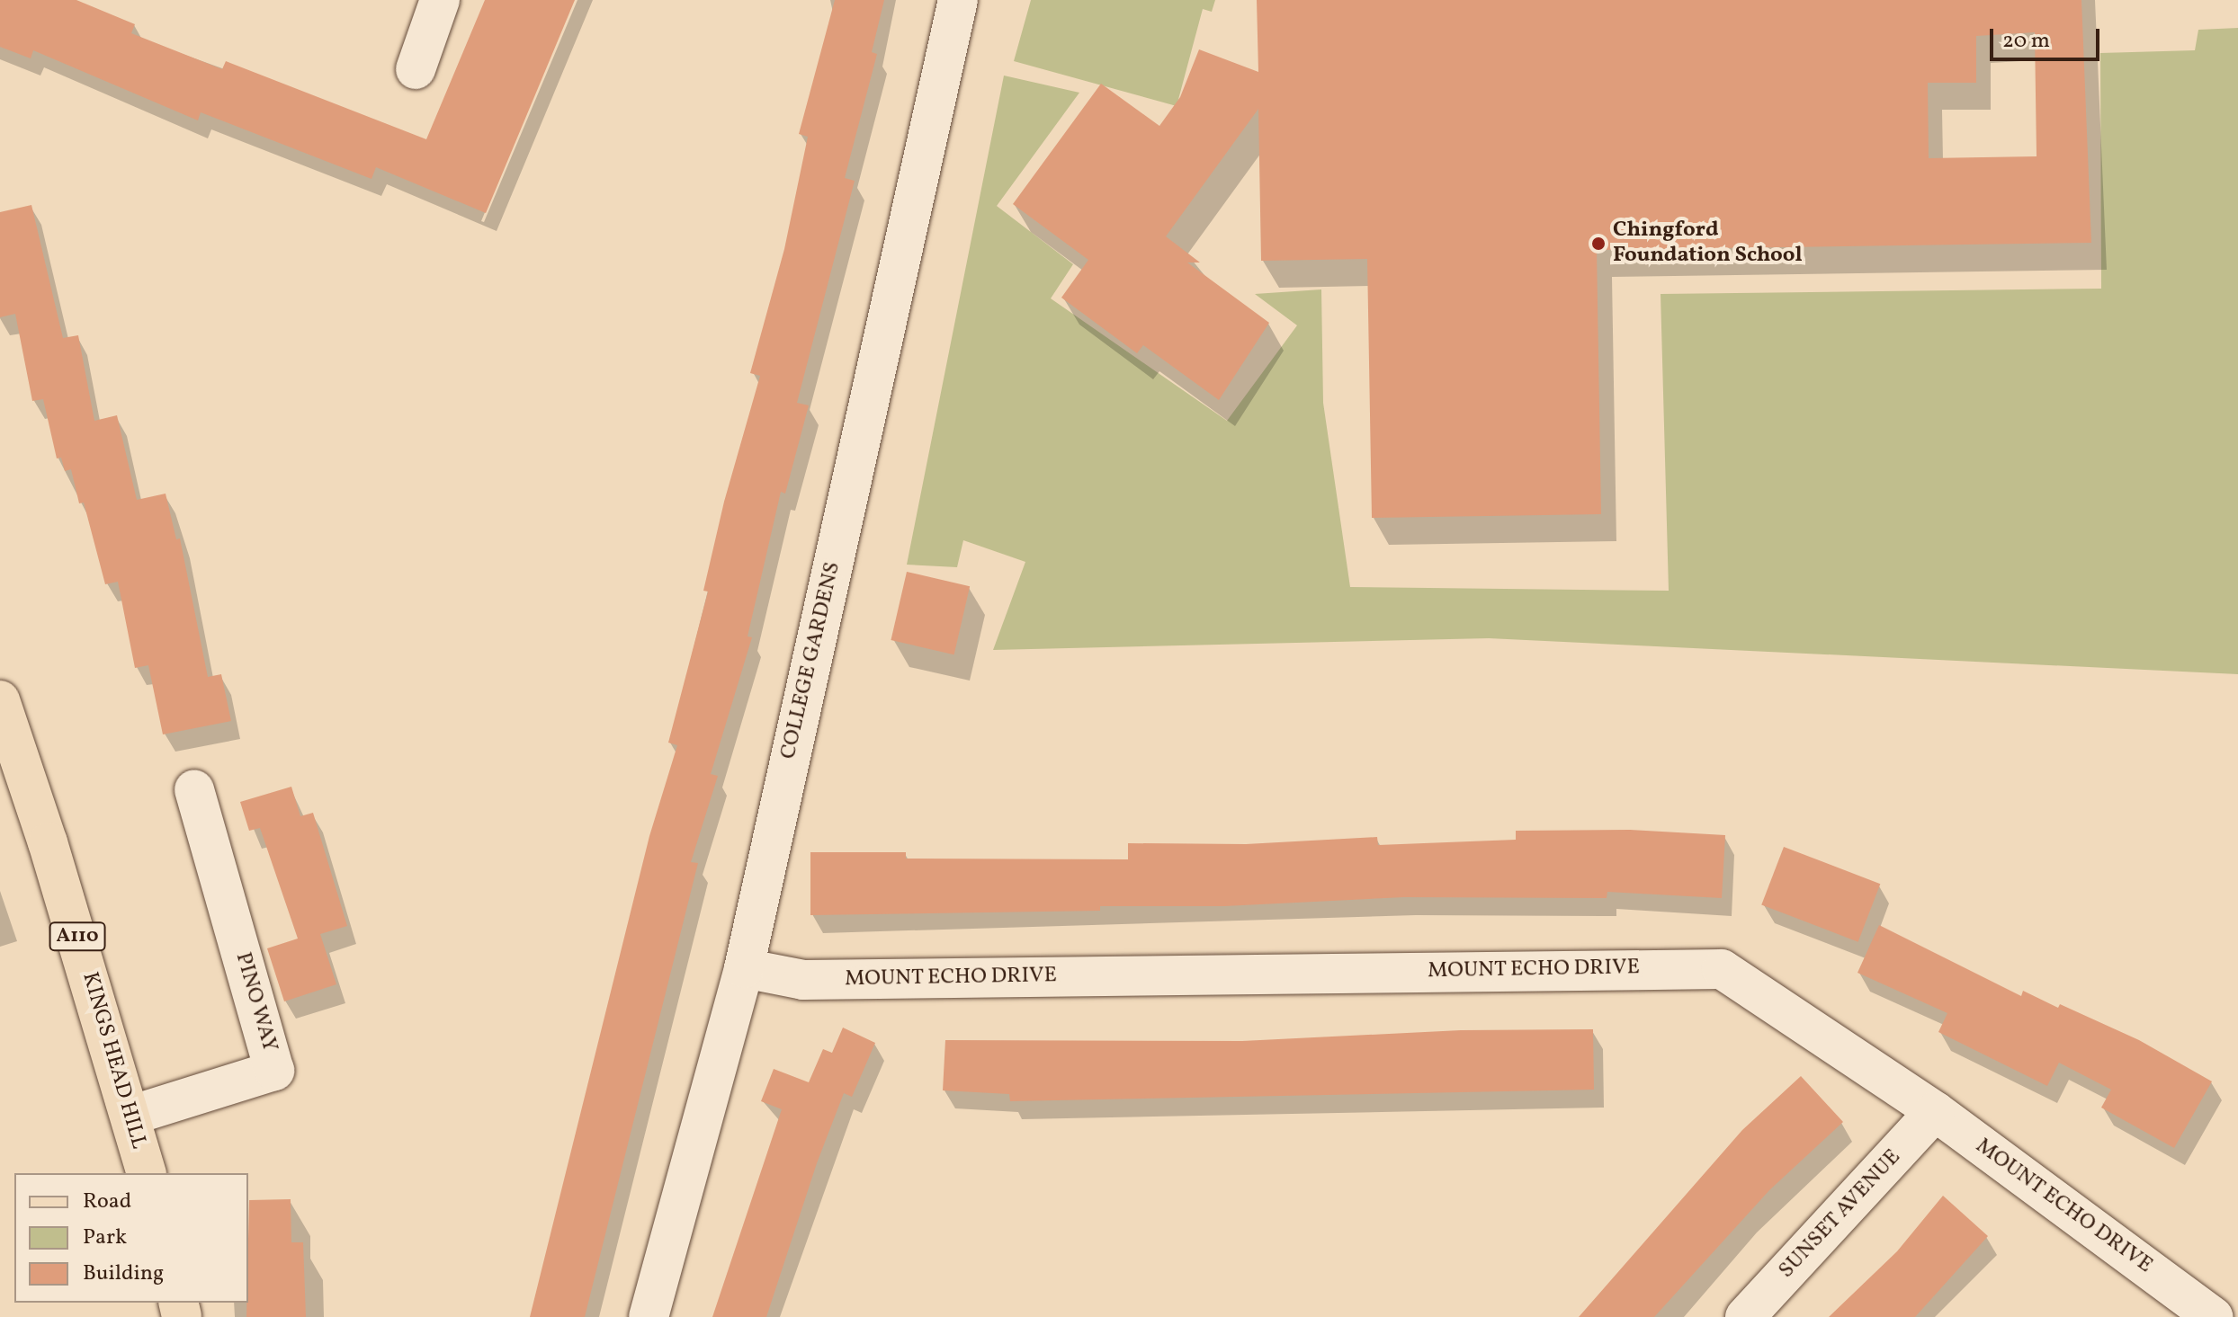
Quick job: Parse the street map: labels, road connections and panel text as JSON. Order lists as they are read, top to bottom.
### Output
{
  "streets": {
    "main road": ["A110", "KINGS HEAD HILL"],
    "street": [
      "COLLEGE GARDENS",
      "MOUNT ECHO DRIVE",
      "PINO WAY",
      "SUNSET AVENUE"
    ]
  },
  "crossings": [
    ["COLLEGE GARDENS", "MOUNT ECHO DRIVE"],
    ["MOUNT ECHO DRIVE", "SUNSET AVENUE"],
    ["PINO WAY", "KINGS HEAD HILL"]
  ],
  "places": ["Chingford Foundation School"],
  "legend": ["Road", "Park", "Building"],
  "scale_bar": "20 m"
}
